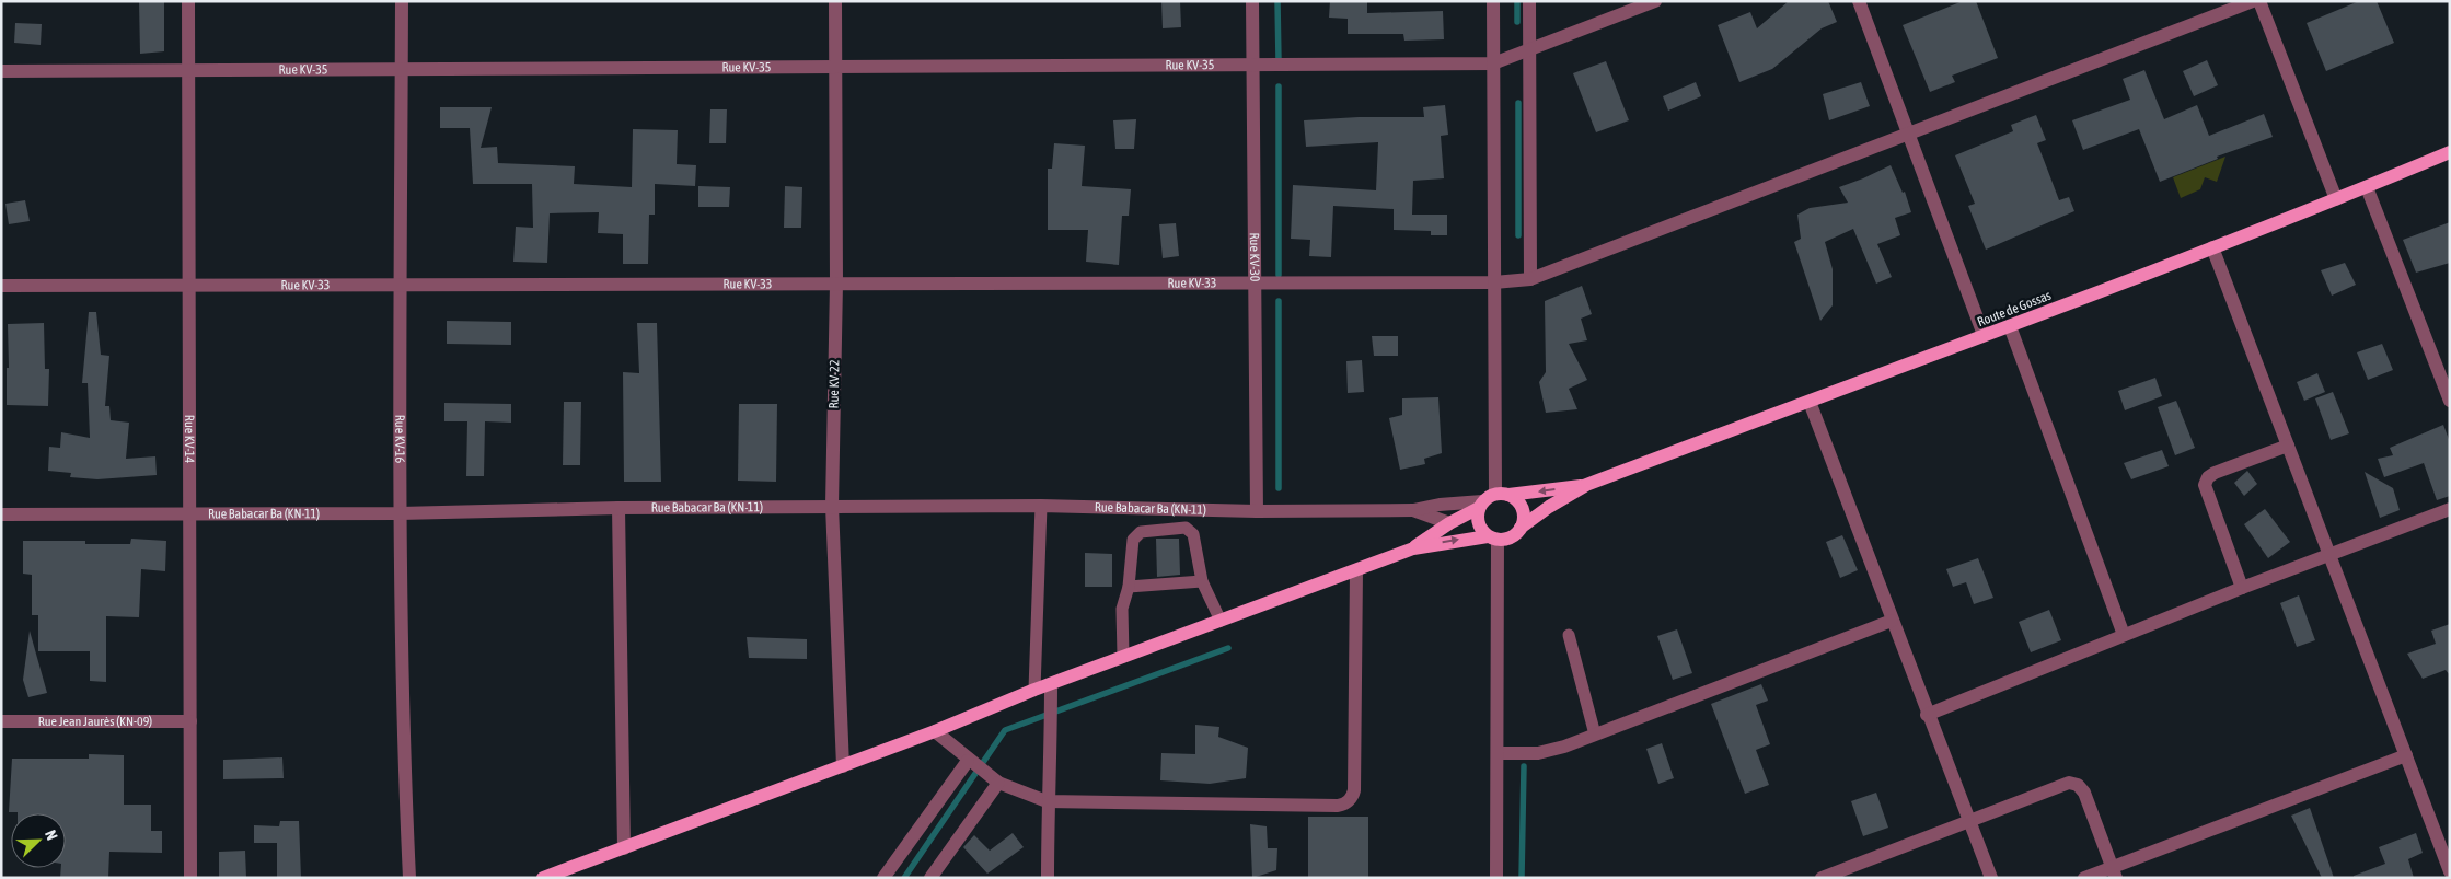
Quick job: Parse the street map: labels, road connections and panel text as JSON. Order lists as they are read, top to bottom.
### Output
{
  "streets": {
    "main road": ["Route de Gossas"],
    "street": [
      "Rue KV-35",
      "Rue KV-30",
      "Rue KV-33",
      "Rue KV-22",
      "Rue KV-14",
      "Rue KV-16",
      "Rue Babacar Ba (KN-11)",
      "Rue Jean Jaurès (KN-09)"
    ]
  },
  "crossings": [
    ["Rue KV-35", "Rue KV-30"],
    ["Rue KV-35", "Rue KV-22"],
    ["Rue KV-35", "Rue KV-14"],
    ["Rue KV-35", "Rue KV-16"],
    ["Rue KV-30", "Rue KV-33"],
    ["Rue KV-30", "Rue Babacar Ba (KN-11)"],
    ["Rue KV-33", "Rue KV-22"],
    ["Rue KV-33", "Rue KV-14"],
    ["Rue KV-33", "Rue KV-16"],
    ["Rue KV-22", "Rue Babacar Ba (KN-11)"],
    ["Rue KV-14", "Rue Babacar Ba (KN-11)"],
    ["Rue KV-14", "Rue Jean Jaurès (KN-09)"],
    ["Rue KV-16", "Rue Babacar Ba (KN-11)"]
  ],
  "north": "top right"
}
